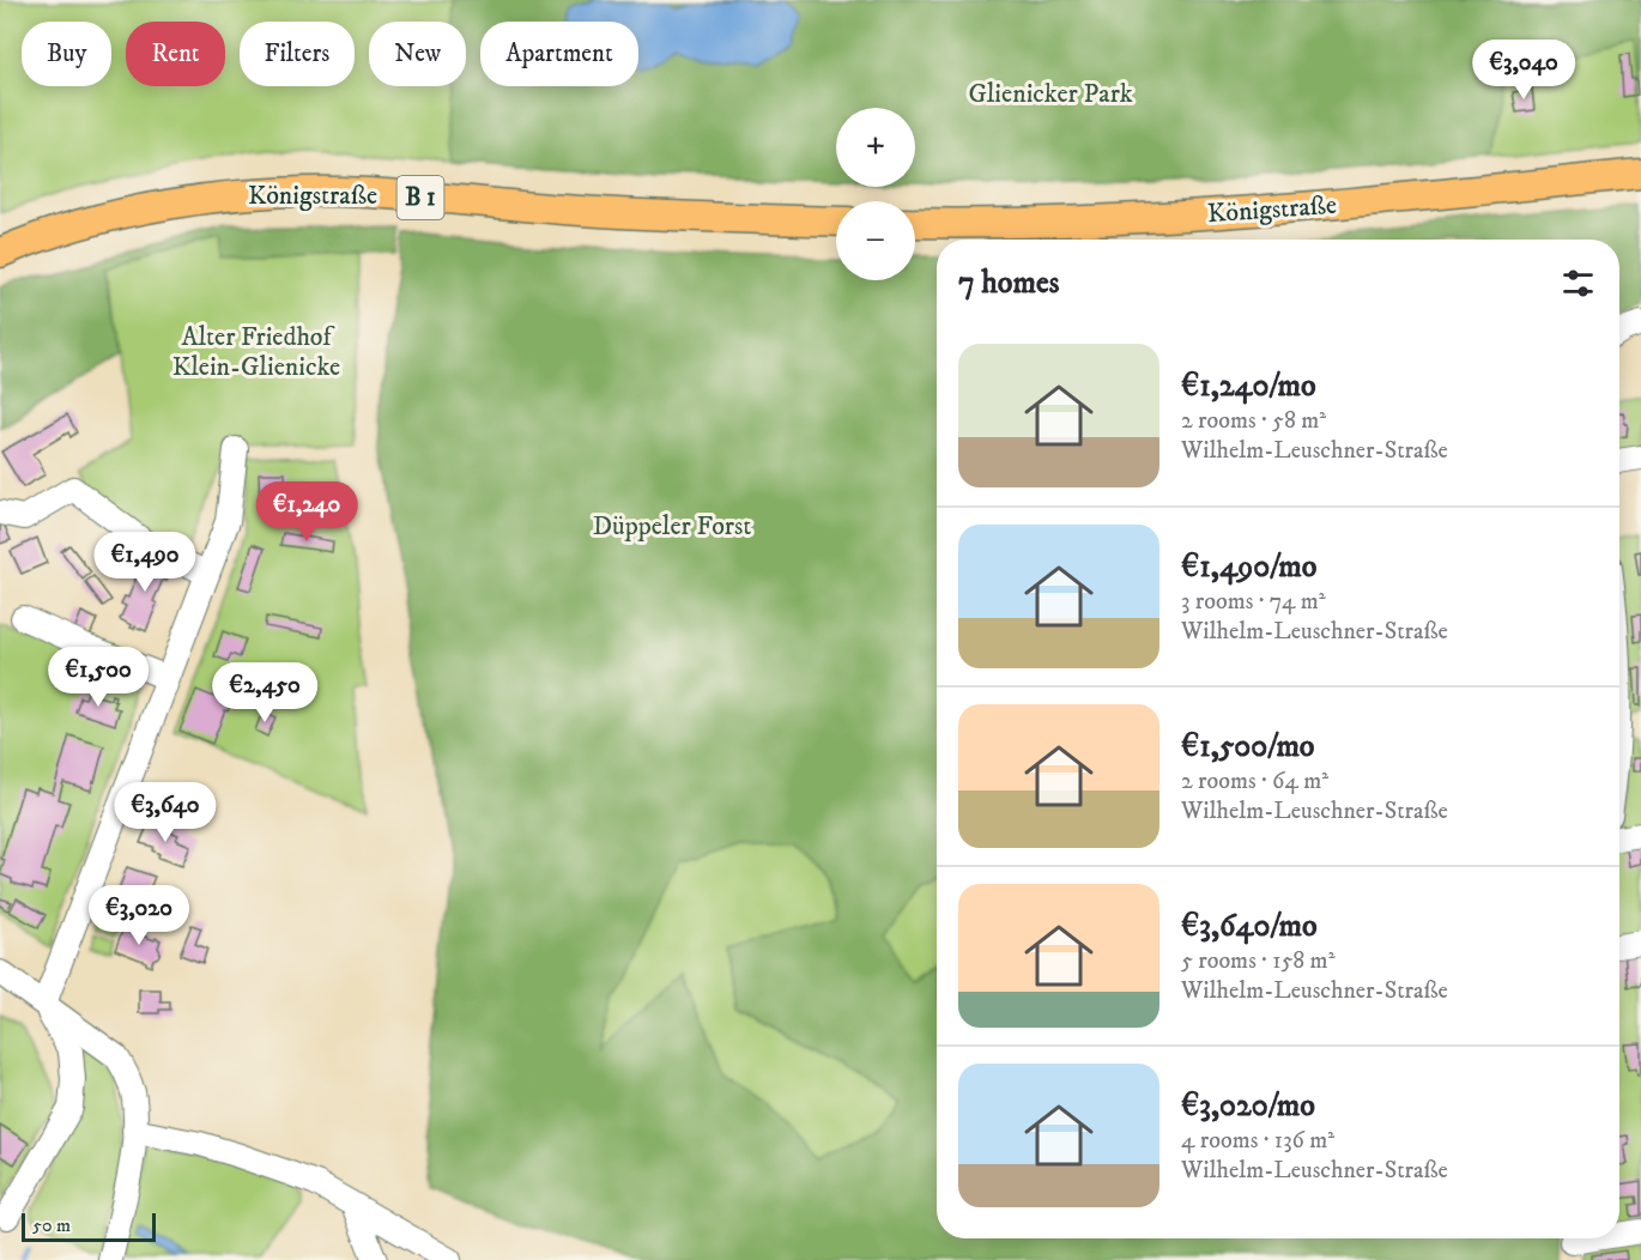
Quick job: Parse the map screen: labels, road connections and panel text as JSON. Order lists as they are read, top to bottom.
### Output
{
  "streets": {
    "main road": ["Königstraße", "B 1"]
  },
  "parks": ["Glienicker Park", "Alter Friedhof Klein-Glienicke", "Düppeler Forst"],
  "scale_bar": "50 m",
  "page": {
    "chip": [
      "Buy",
      "Rent",
      "Filters",
      "New",
      "Apartment"
    ],
    "price": [
      "€3,040",
      "€1,240",
      "€1,490",
      "€1,500",
      "€2,450",
      "€3,640",
      "€3,020"
    ],
    "map_buttons": ["+", "−"],
    "heading": "7 homes",
    "list": [
      {
        "name": "€1,240/mo",
        "note": "2 rooms · 58 m² · Wilhelm-Leuschner-Straße"
      },
      {
        "name": "€1,490/mo",
        "note": "3 rooms · 74 m² · Wilhelm-Leuschner-Straße"
      },
      {
        "name": "€1,500/mo",
        "note": "2 rooms · 64 m² · Wilhelm-Leuschner-Straße"
      },
      {
        "name": "€3,640/mo",
        "note": "5 rooms · 158 m² · Wilhelm-Leuschner-Straße"
      },
      {
        "name": "€3,020/mo",
        "note": "4 rooms · 136 m² · Wilhelm-Leuschner-Straße"
      }
    ],
    "scale": "50 m"
  }
}
